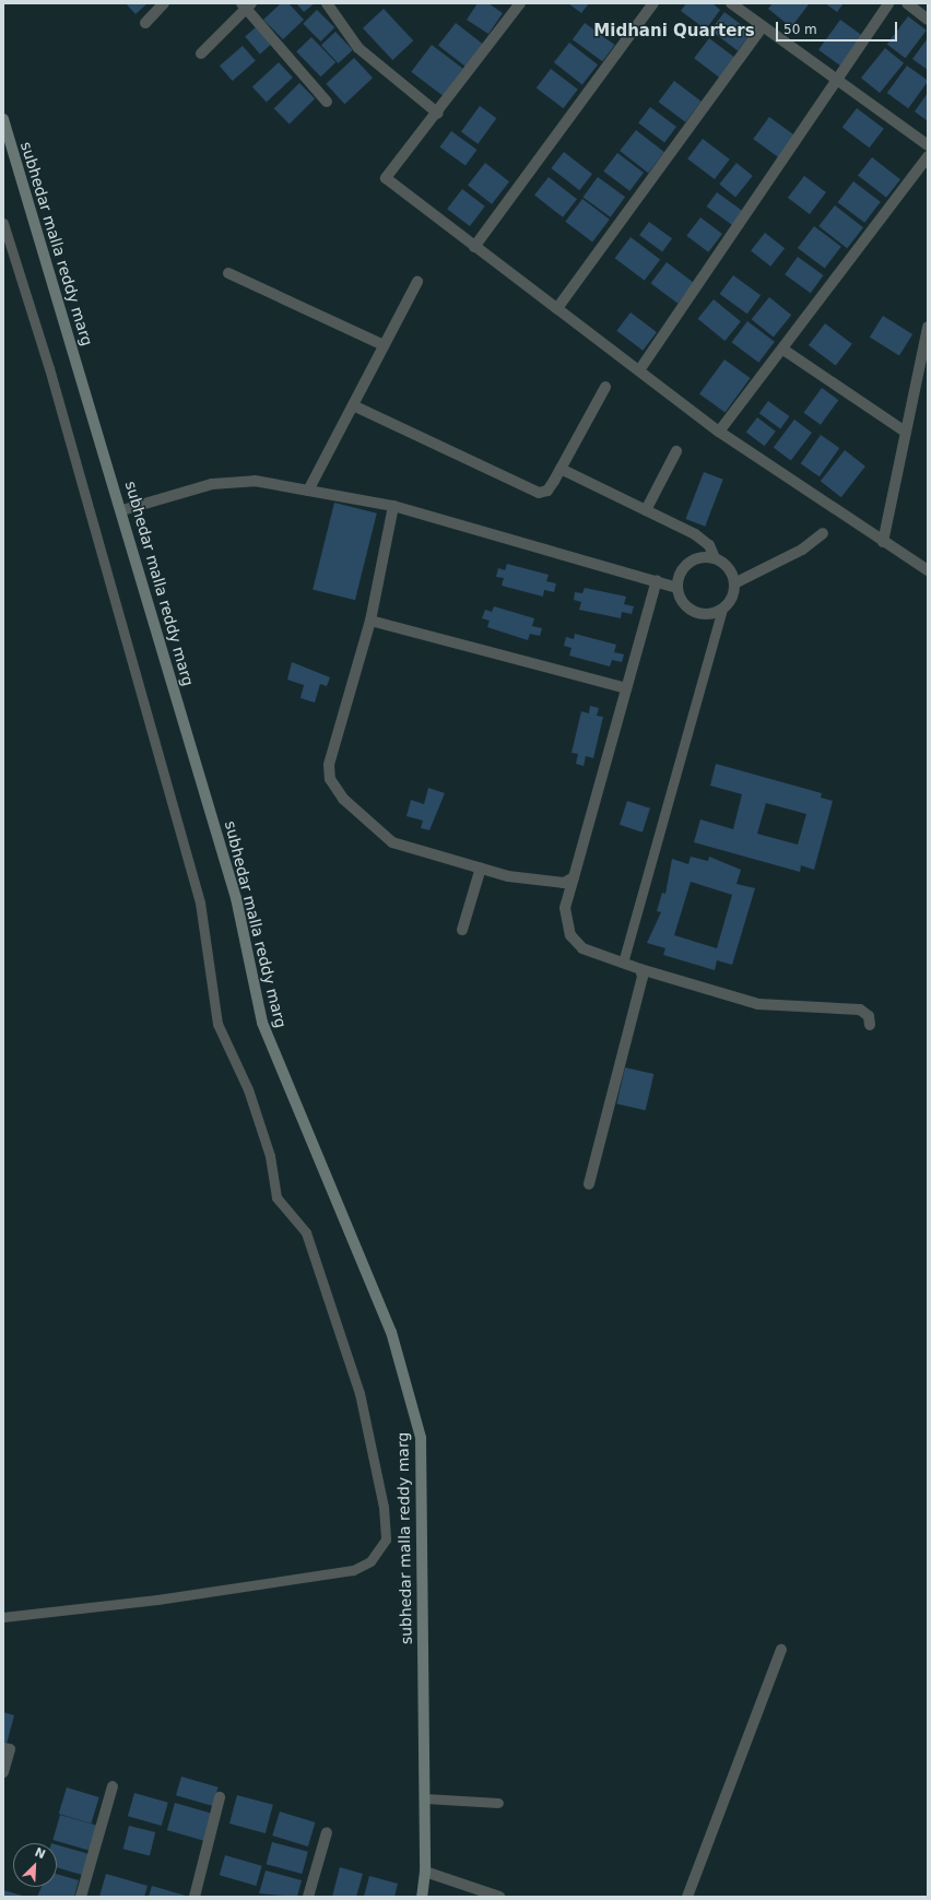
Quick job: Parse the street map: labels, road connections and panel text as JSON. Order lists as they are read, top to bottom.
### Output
{
  "streets": {
    "main road": ["subhedar malla reddy marg"]
  },
  "districts": ["Midhani Quarters"],
  "scale_bar": "50 m",
  "north": "top right"
}
